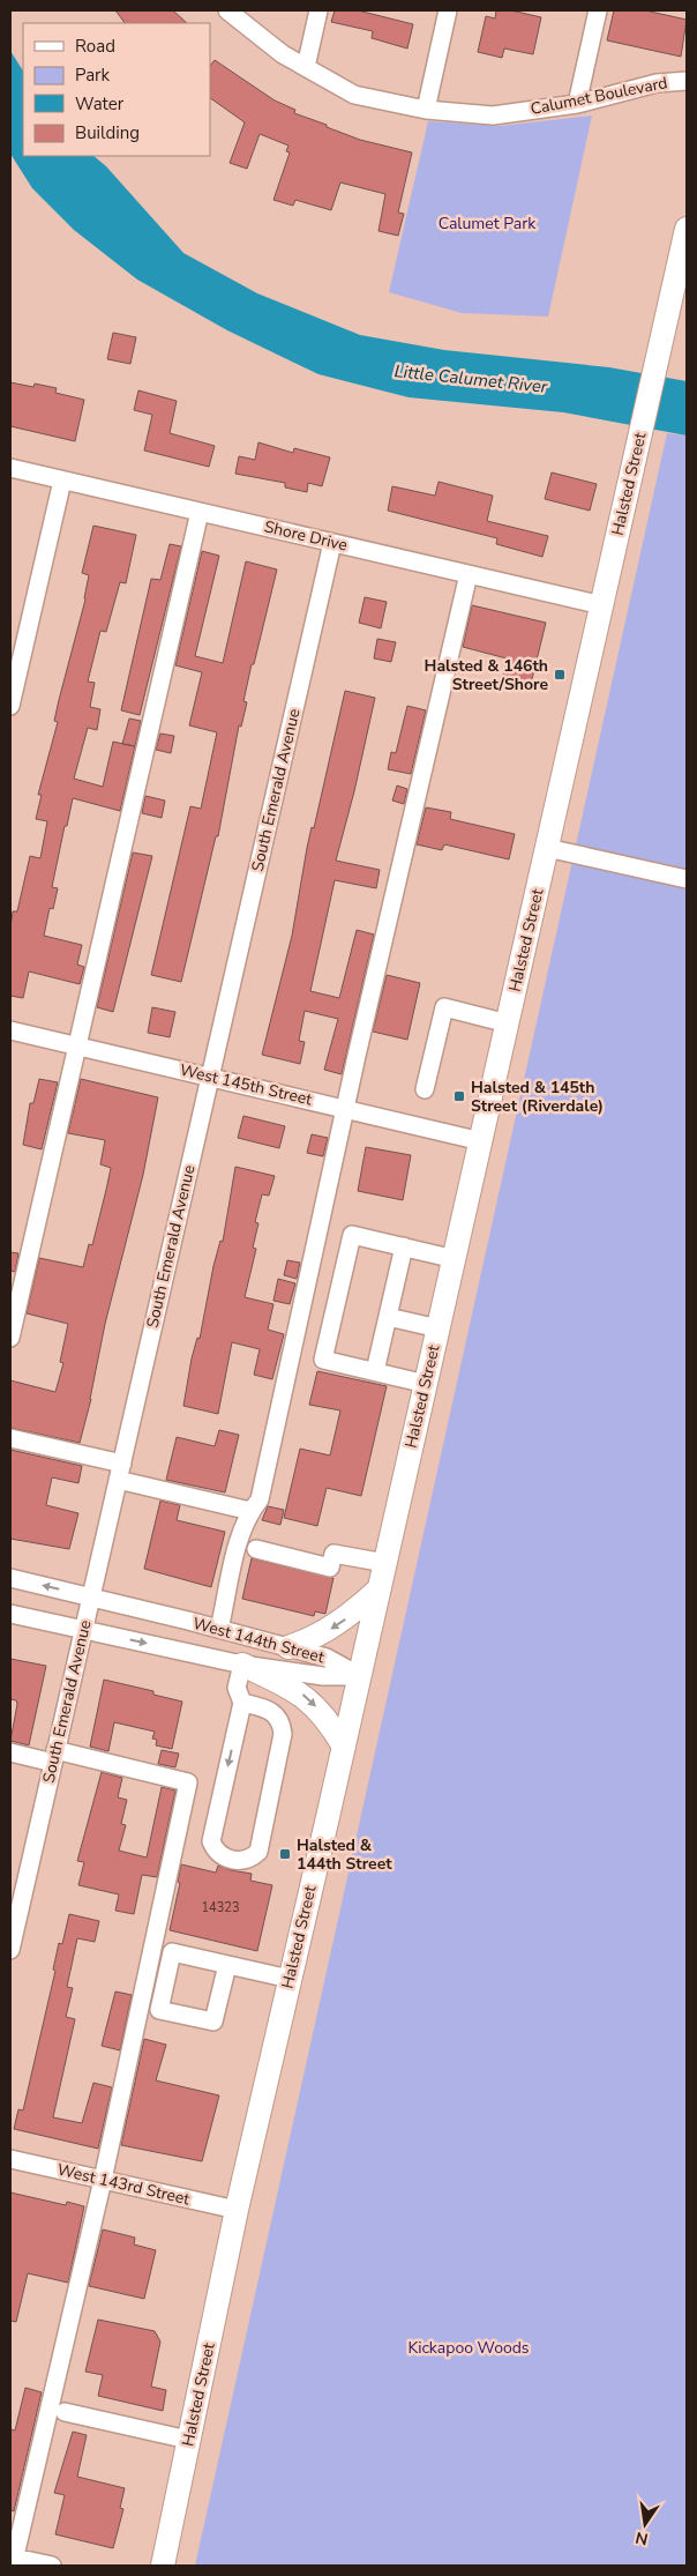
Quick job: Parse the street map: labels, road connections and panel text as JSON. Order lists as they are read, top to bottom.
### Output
{
  "streets": {
    "main road": ["Halsted Street"],
    "street": [
      "Calumet Boulevard",
      "Shore Drive",
      "South Emerald Avenue",
      "West 145th Street",
      "West 144th Street",
      "West 143rd Street"
    ]
  },
  "crossings": [
    ["Halsted Street", "Shore Drive"],
    ["Halsted Street", "West 145th Street"],
    ["Halsted Street", "West 144th Street"],
    ["Halsted Street", "West 143rd Street"],
    ["Shore Drive", "South Emerald Avenue"],
    ["South Emerald Avenue", "West 145th Street"],
    ["South Emerald Avenue", "West 144th Street"]
  ],
  "water": ["Little Calumet River"],
  "parks": ["Calumet Park", "Kickapoo Woods"],
  "places": {
    "transit": ["Halsted & 146th Street/Shore", "Halsted & 145th Street (Riverdale)", "Halsted & 144th Street"]
  },
  "house_numbers": ["14323"],
  "legend": [
    "Road",
    "Park",
    "Water",
    "Building"
  ],
  "north": "bottom"
}
